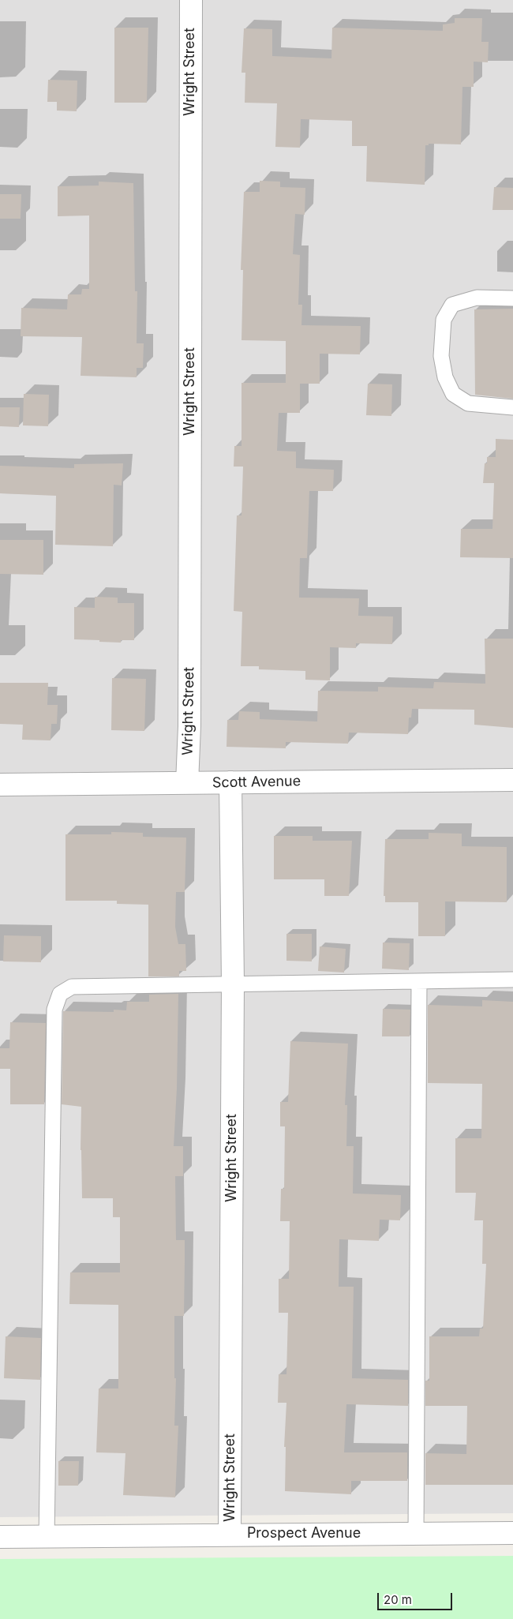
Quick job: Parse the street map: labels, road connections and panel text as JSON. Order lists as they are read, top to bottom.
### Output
{
  "streets": {
    "street": ["Wright Street", "Scott Avenue", "Prospect Avenue"]
  },
  "crossings": [
    ["Wright Street", "Scott Avenue"],
    ["Wright Street", "Prospect Avenue"]
  ],
  "scale_bar": "20 m"
}
